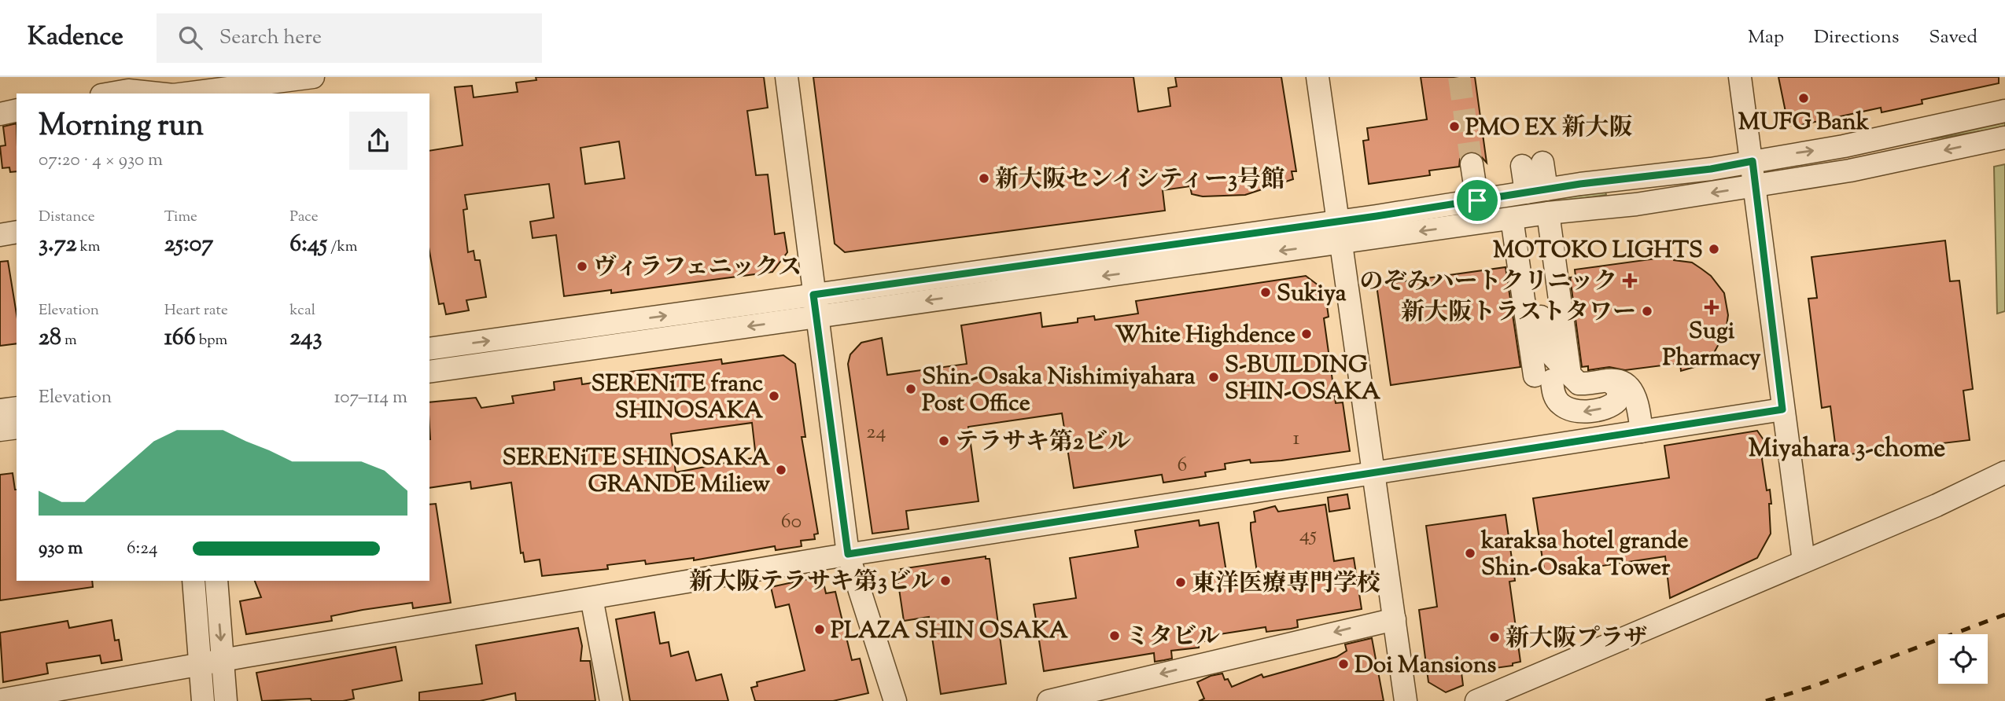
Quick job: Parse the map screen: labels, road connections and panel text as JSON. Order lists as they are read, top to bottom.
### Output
{
  "districts": ["Miyahara 3-chome"],
  "places": {
    "other": [
      "MUFG Bank",
      "PMO EX 新大阪",
      "新大阪センイシティー3号館",
      "MOTOKO LIGHTS",
      "ヴィラフェニックス",
      "Sukiya",
      "新大阪トラストタワー",
      "White Highdence",
      "S-BUILDING SHIN-OSAKA",
      "Shin-Osaka Nishimiyahara Post Office",
      "SERENiTE franc SHINOSAKA",
      "テラサキ第2ビル",
      "SERENiTE SHINOSAKA GRANDE Miliew",
      "karaksa hotel grande Shin-Osaka Tower",
      "新大阪テラサキ第3ビル",
      "東洋医療専門学校",
      "PLAZA SHIN OSAKA",
      "ミタビル",
      "新大阪プラザ",
      "Doi Mansions"
    ],
    "health": ["のぞみハートクリニック", "Sugi Pharmacy"]
  },
  "house_numbers": [
    "24",
    "1",
    "6",
    "60",
    "45"
  ],
  "page": {
    "header": "Kadence",
    "search": "Search here",
    "nav": ["Map", "Directions", "Saved"],
    "heading": ["Morning run", "07:20 · 4 × 930 m"],
    "stats": [
      ["Distance", "3.72 km"],
      ["Time", "25:07"],
      ["Pace", "6:45 /km"],
      ["Elevation", "28 m"],
      ["Heart rate", "166 bpm"],
      ["kcal", "243"]
    ],
    "chart": ["Elevation", "107–114 m"],
    "list": [
      {
        "name": "930 m",
        "note": "6:24"
      }
    ]
  }
}
